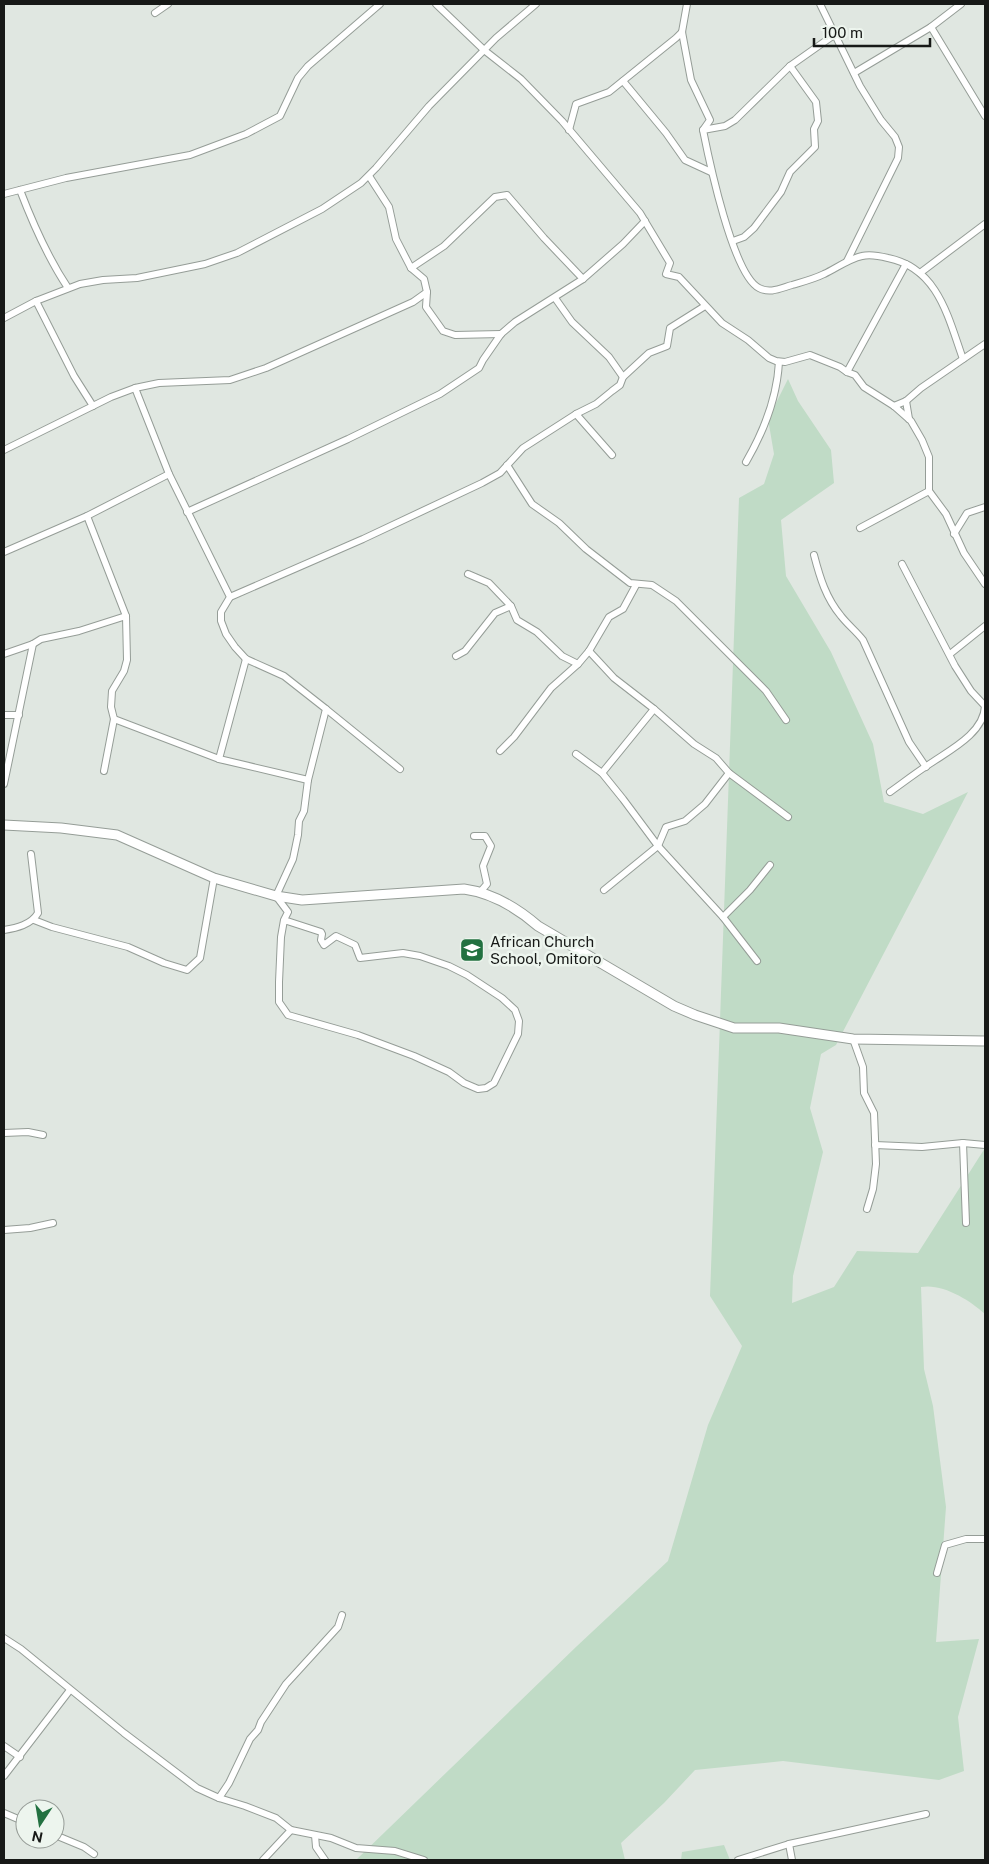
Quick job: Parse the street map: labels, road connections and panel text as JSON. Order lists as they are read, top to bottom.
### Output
{
  "places": {
    "school or university": ["African Church School, Omitoro"]
  },
  "scale_bar": "100 m",
  "north": "bottom"
}
